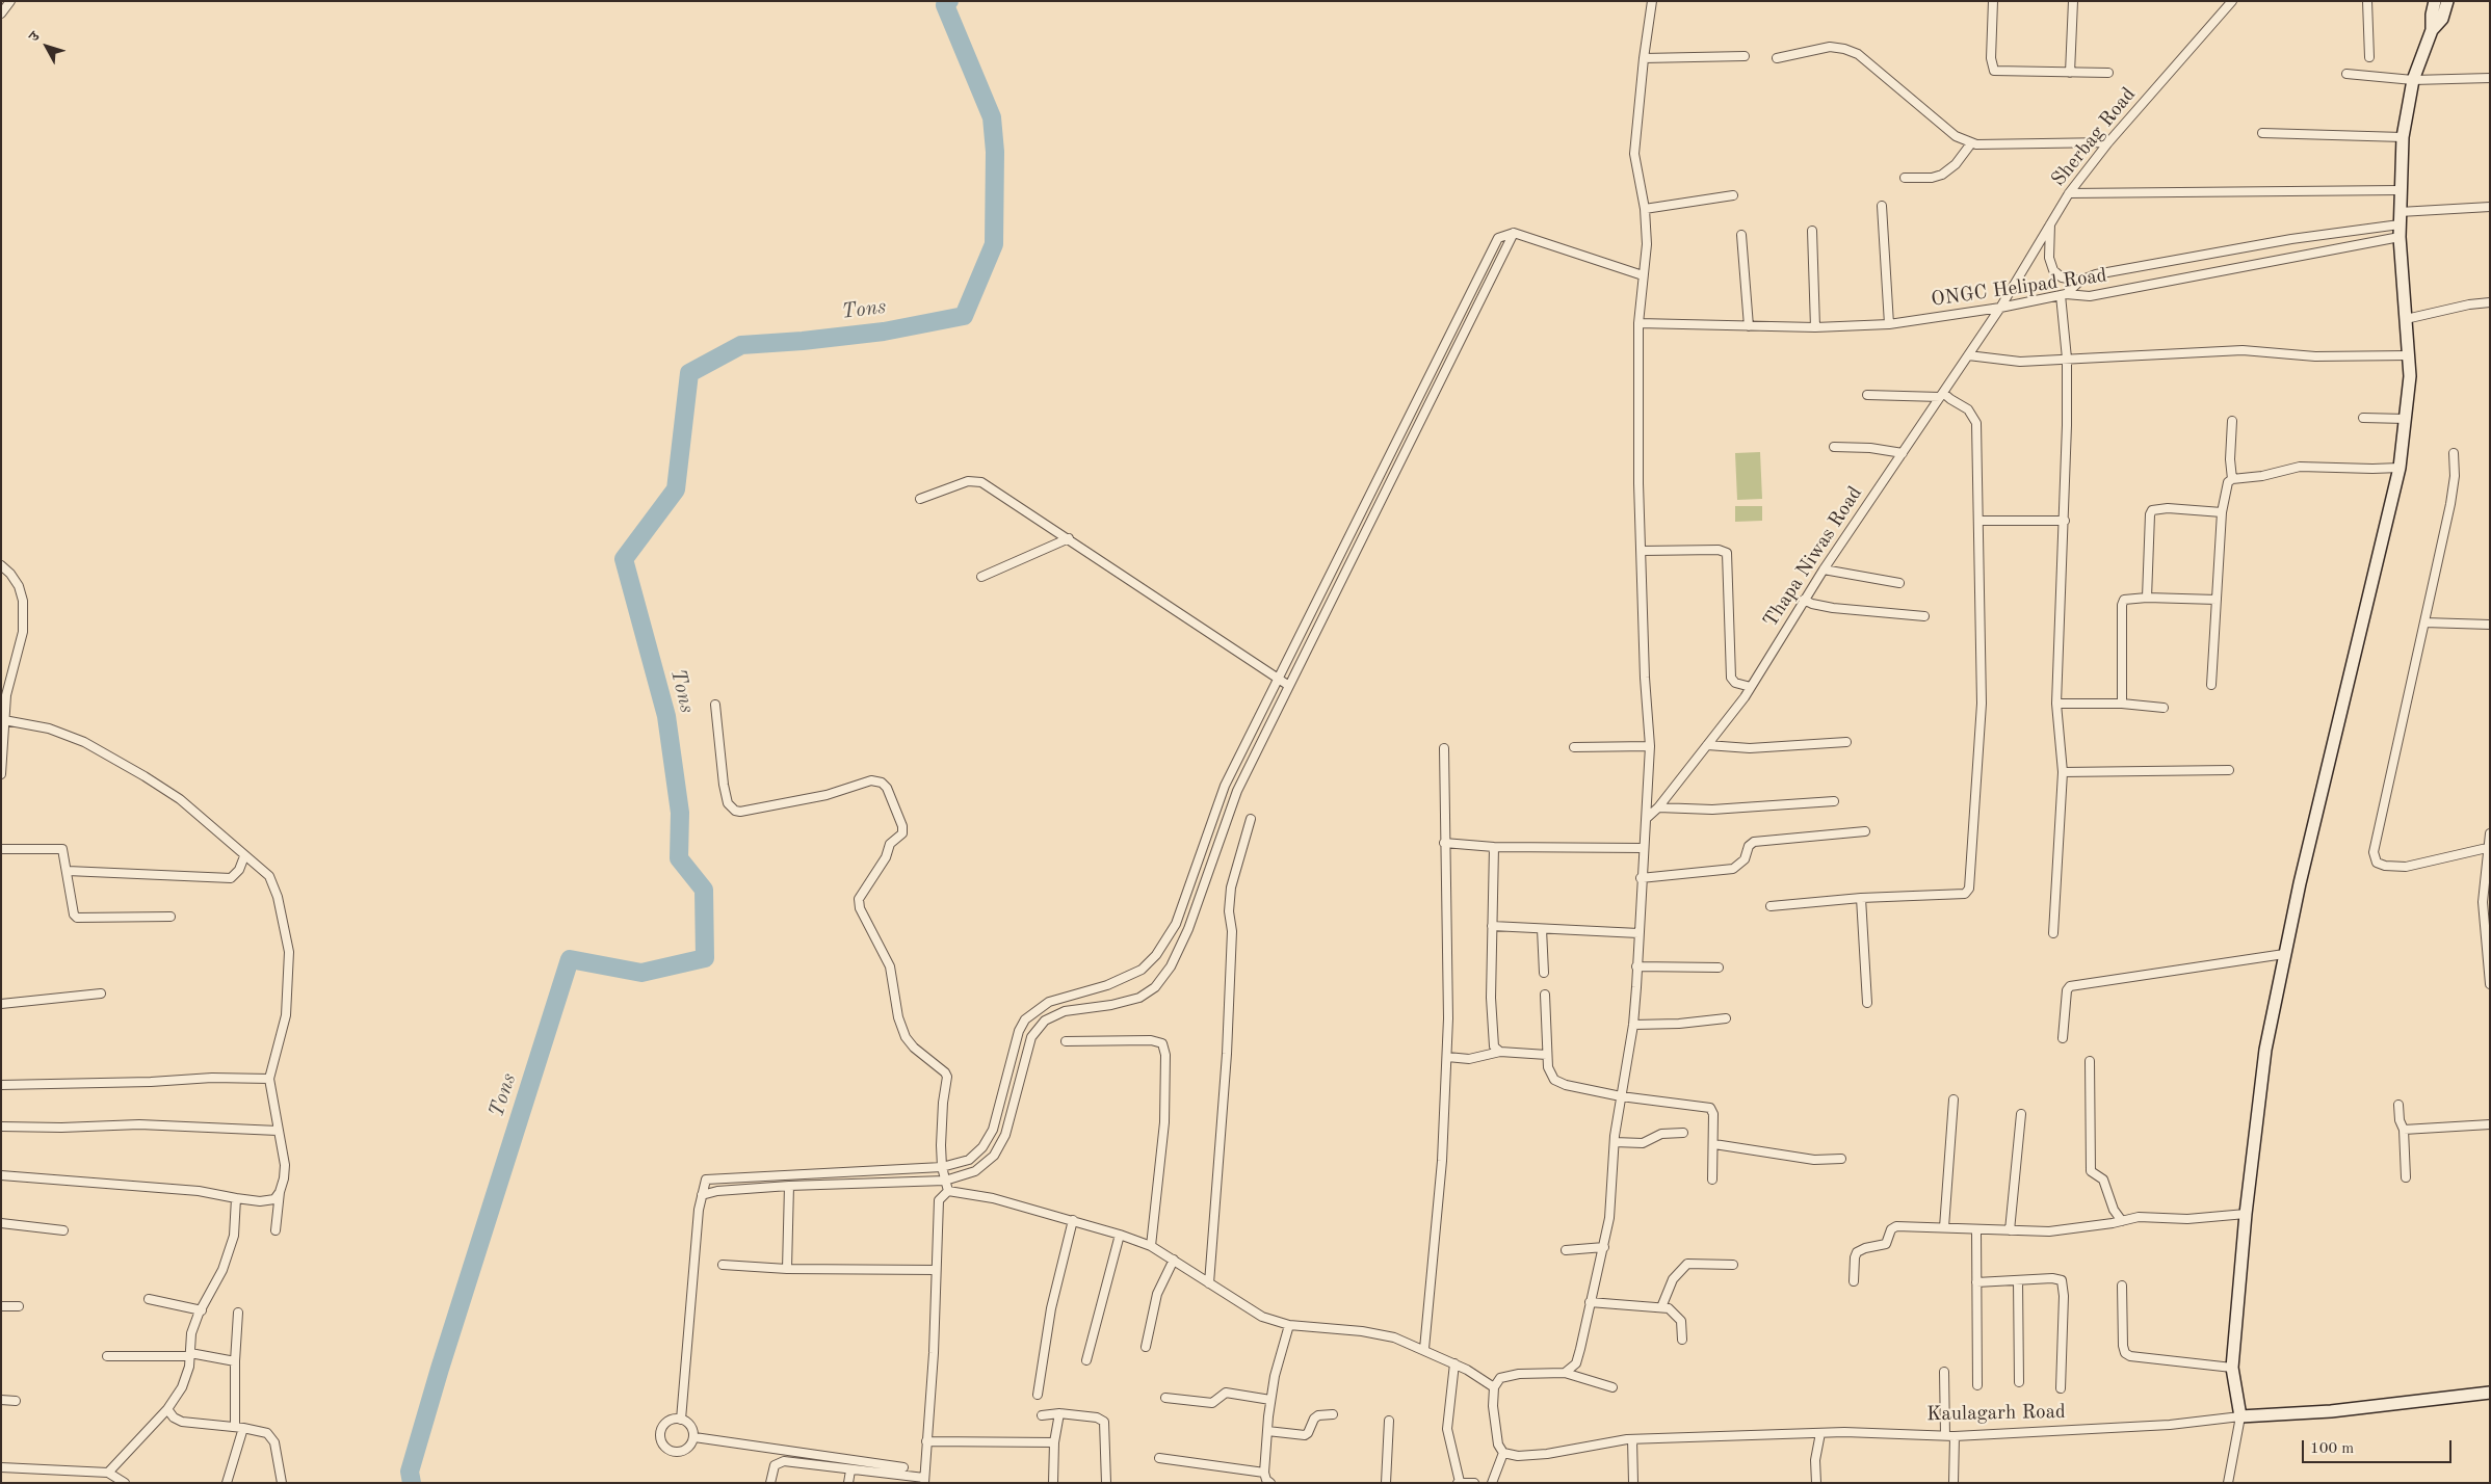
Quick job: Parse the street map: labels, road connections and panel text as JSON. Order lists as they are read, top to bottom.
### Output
{
  "streets": {
    "street": [
      "Sherbag Road",
      "ONGC Helipad Road",
      "Thapa Niwas Road",
      "Kaulagarh Road"
    ]
  },
  "crossings": [
    ["Sherbag Road", "ONGC Helipad Road"],
    ["Sherbag Road", "Thapa Niwas Road"],
    ["ONGC Helipad Road", "Thapa Niwas Road"]
  ],
  "water": ["Tons"],
  "scale_bar": "100 m",
  "north": "top left"
}
